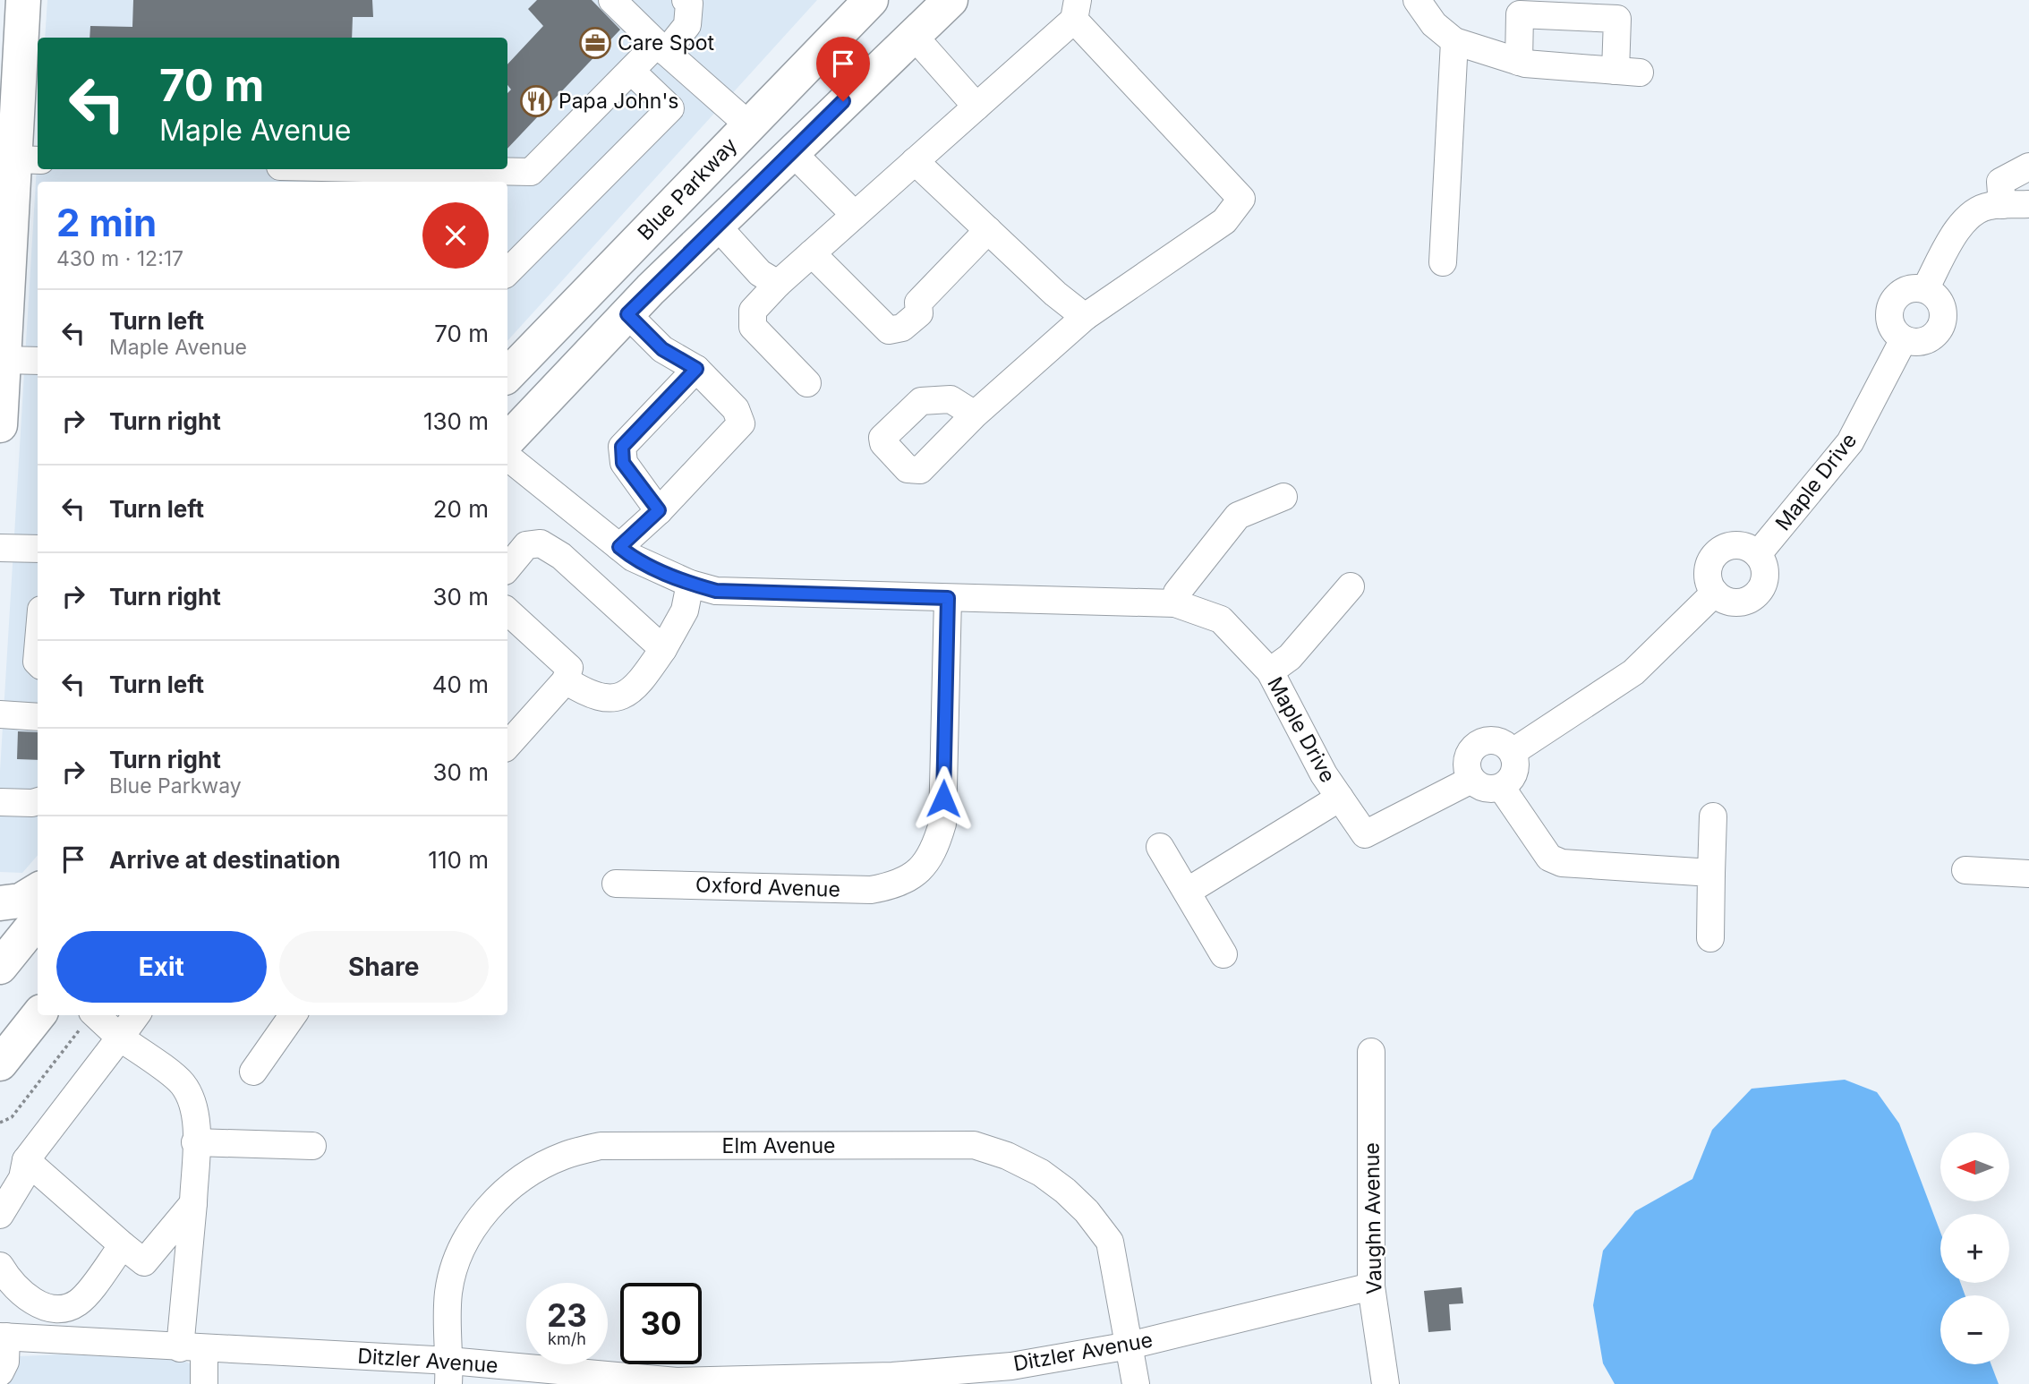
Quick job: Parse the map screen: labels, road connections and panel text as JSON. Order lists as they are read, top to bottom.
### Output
{
  "streets": {
    "main road": ["Blue Parkway"],
    "street": [
      "Maple Drive",
      "Oxford Avenue",
      "Elm Avenue",
      "Vaughn Avenue",
      "Ditzler Avenue"
    ]
  },
  "crossings": [
    ["Maple Drive", "Oxford Avenue"],
    ["Elm Avenue", "Ditzler Avenue"],
    ["Vaughn Avenue", "Ditzler Avenue"]
  ],
  "places": {
    "office": ["Care Spot"],
    "restaurant": ["Papa John's"]
  },
  "north": "left",
  "page": {
    "turn": ["70 m", "Maple Avenue"],
    "heading": ["2 min", "430 m · 12:17"],
    "list": [
      {
        "name": "Turn left",
        "note": "Maple Avenue",
        "value": "70 m"
      },
      {
        "name": "Turn right",
        "value": "130 m"
      },
      {
        "name": "Turn left",
        "value": "20 m"
      },
      {
        "name": "Turn right",
        "value": "30 m"
      },
      {
        "name": "Turn left",
        "value": "40 m"
      },
      {
        "name": "Turn right",
        "note": "Blue Parkway",
        "value": "30 m"
      },
      {
        "name": "Arrive at destination",
        "value": "110 m"
      }
    ],
    "buttons": ["Exit", "Share"],
    "map_buttons": ["+", "−"],
    "speed": "23 km/h",
    "limit": "30"
  }
}
